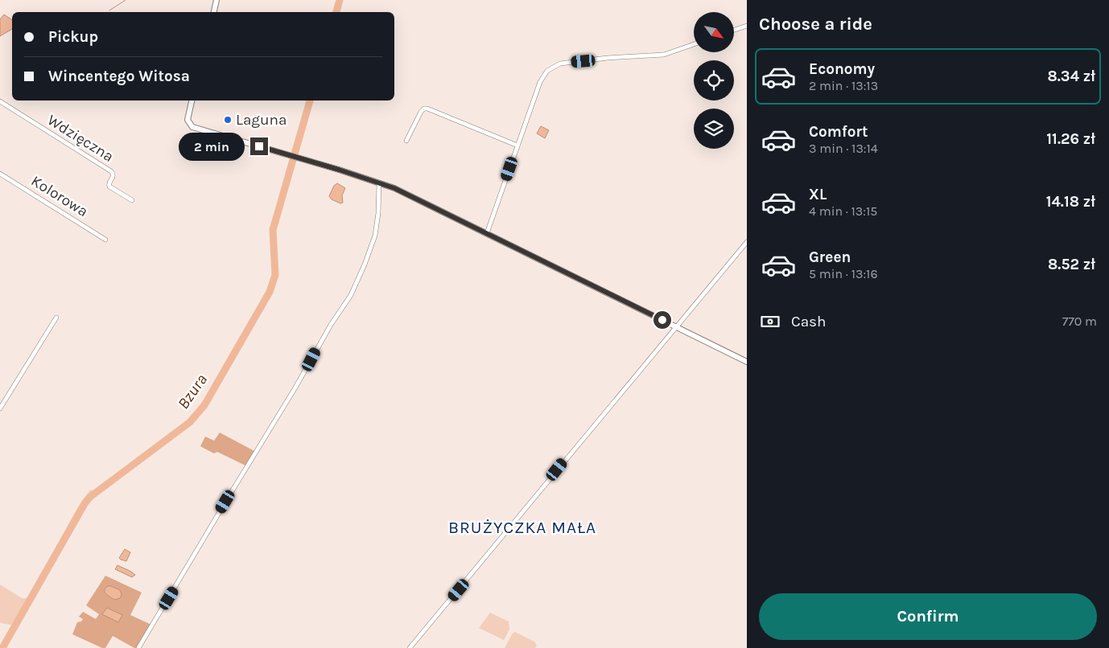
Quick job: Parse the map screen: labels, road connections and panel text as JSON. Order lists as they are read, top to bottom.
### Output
{
  "streets": {
    "street": ["Wdzięczna", "Kolorowa"]
  },
  "districts": ["BRUŻYCZKA MAŁA"],
  "water": ["Bzura"],
  "places": ["Laguna"],
  "north": "bottom right",
  "page": {
    "heading": "Choose a ride",
    "banner": ["Pickup", "Wincentego Witosa"],
    "list": [
      {
        "name": "Economy",
        "note": "2 min · 13:13",
        "value": "8.34 zł"
      },
      {
        "name": "Comfort",
        "note": "3 min · 13:14",
        "value": "11.26 zł"
      },
      {
        "name": "XL",
        "note": "4 min · 13:15",
        "value": "14.18 zł"
      },
      {
        "name": "Green",
        "note": "5 min · 13:16",
        "value": "8.52 zł"
      }
    ],
    "bubble": "2 min",
    "pay": ["Cash", "770 m"],
    "buttons": "Confirm"
  }
}
